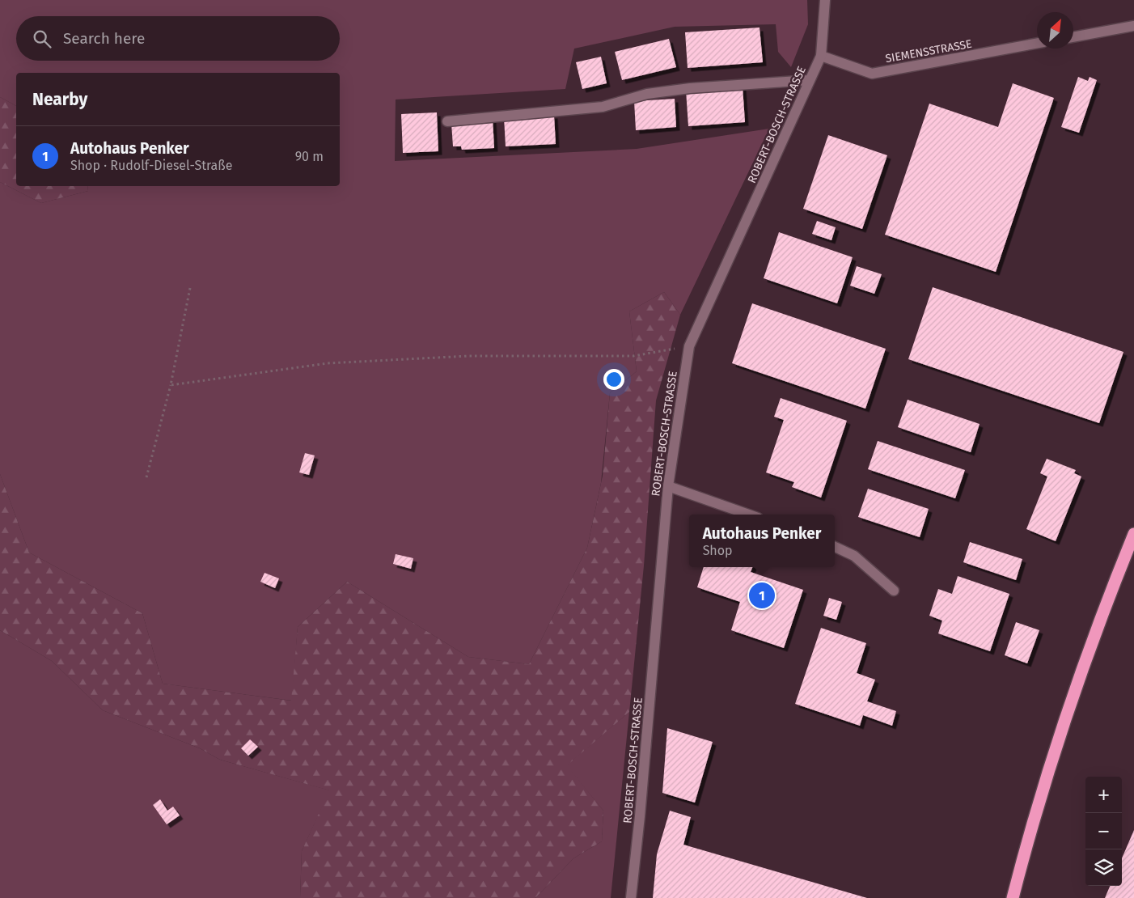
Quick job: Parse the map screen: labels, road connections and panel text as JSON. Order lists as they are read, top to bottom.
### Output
{
  "streets": {
    "street": ["SIEMENSSTRASSE", "ROBERT-BOSCH-STRASSE"]
  },
  "crossings": [
    ["SIEMENSSTRASSE", "ROBERT-BOSCH-STRASSE"]
  ],
  "north": "top right",
  "page": {
    "search": "Search here",
    "heading": "Nearby",
    "list": [
      {
        "mark": "1",
        "name": "Autohaus Penker",
        "note": "Shop · Rudolf-Diesel-Straße",
        "value": "90 m"
      }
    ],
    "popup": ["Autohaus Penker", "Shop"],
    "pins": "1",
    "map_buttons": ["+", "−"]
  }
}
